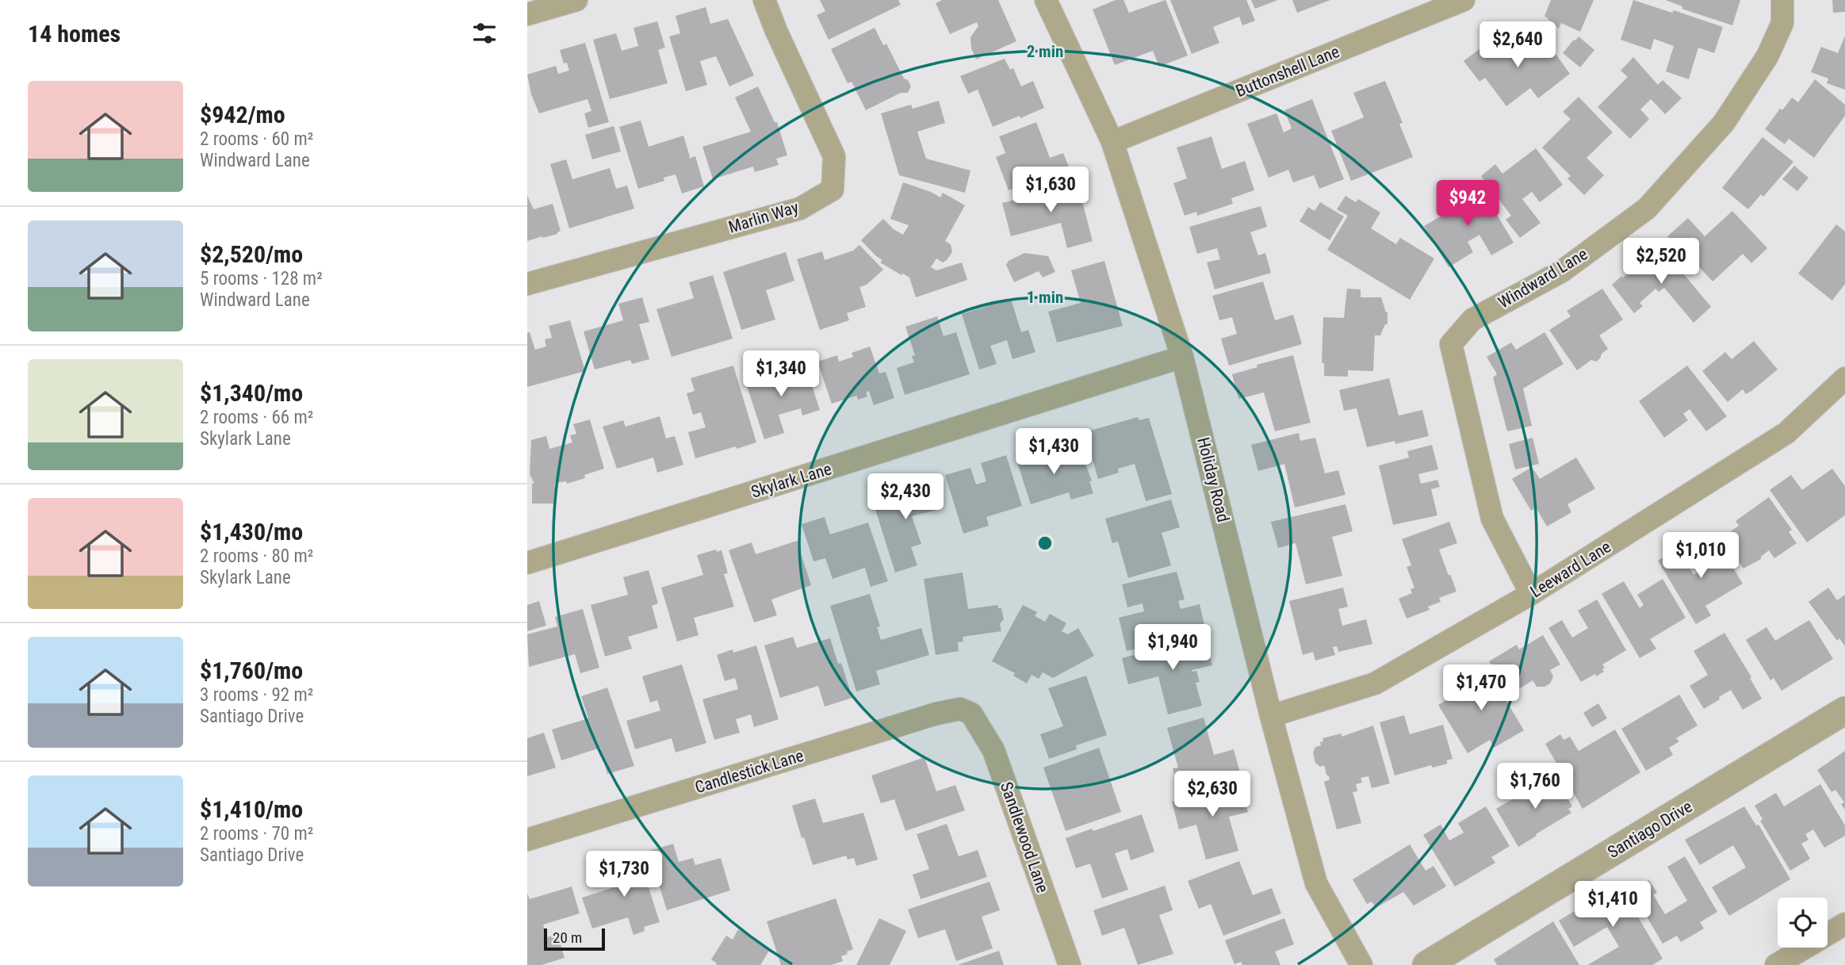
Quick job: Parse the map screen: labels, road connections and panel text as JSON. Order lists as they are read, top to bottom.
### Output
{
  "streets": {
    "street": [
      "Buttonshell Lane",
      "Marlin Way",
      "Windward Lane",
      "Holiday Road",
      "Skylark Lane",
      "Leeward Lane",
      "Candlestick Lane",
      "Santiago Drive",
      "Sandlewood Lane"
    ]
  },
  "crossings": [
    ["Buttonshell Lane", "Holiday Road"],
    ["Windward Lane", "Leeward Lane"],
    ["Holiday Road", "Skylark Lane"],
    ["Holiday Road", "Leeward Lane"],
    ["Candlestick Lane", "Sandlewood Lane"]
  ],
  "scale_bar": "20 m",
  "page": {
    "heading": "14 homes",
    "price": [
      "$2,640",
      "$1,630",
      "$942",
      "$2,520",
      "$1,340",
      "$1,430",
      "$2,430",
      "$1,010",
      "$1,940",
      "$1,470",
      "$1,760",
      "$2,630",
      "$1,730",
      "$1,410"
    ],
    "list": [
      {
        "name": "$942/mo",
        "note": "2 rooms · 60 m² · Windward Lane"
      },
      {
        "name": "$2,520/mo",
        "note": "5 rooms · 128 m² · Windward Lane"
      },
      {
        "name": "$1,340/mo",
        "note": "2 rooms · 66 m² · Skylark Lane"
      },
      {
        "name": "$1,430/mo",
        "note": "2 rooms · 80 m² · Skylark Lane"
      },
      {
        "name": "$1,760/mo",
        "note": "3 rooms · 92 m² · Santiago Drive"
      },
      {
        "name": "$1,410/mo",
        "note": "2 rooms · 70 m² · Santiago Drive"
      }
    ],
    "scale": "20 m"
  },
  "rings": ["2 min", "1 min"]
}
